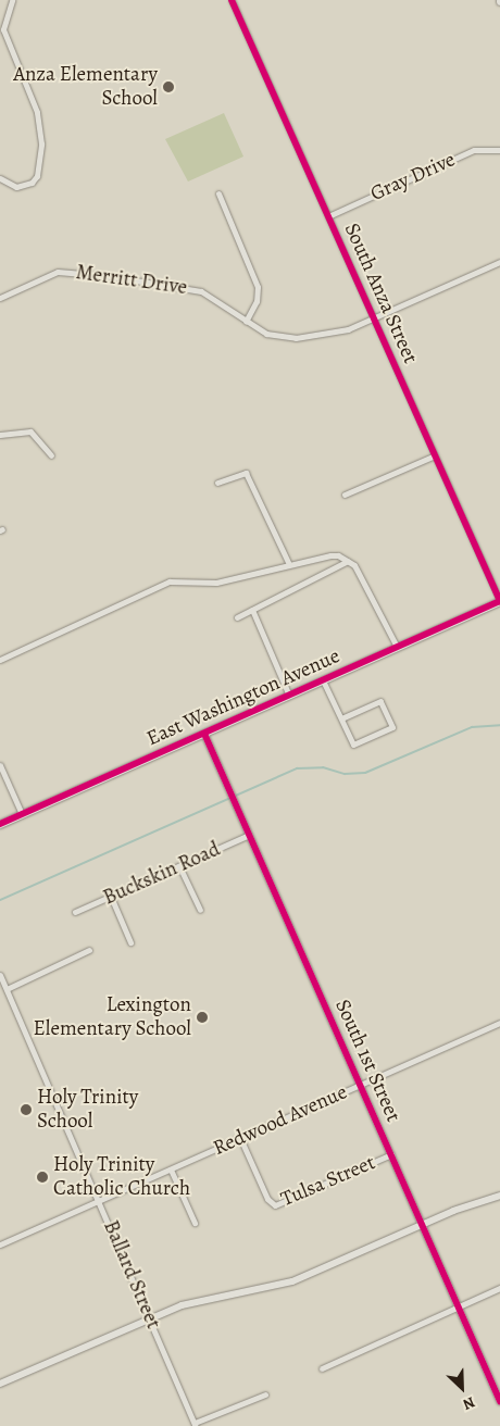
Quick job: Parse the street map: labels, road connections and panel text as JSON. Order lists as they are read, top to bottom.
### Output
{
  "streets": {
    "main road": ["East Washington Avenue"],
    "street": [
      "Gray Drive",
      "Merritt Drive",
      "South Anza Street",
      "Buckskin Road",
      "South 1st Street",
      "Redwood Avenue",
      "Tulsa Street",
      "Ballard Street"
    ]
  },
  "crossings": [
    ["Gray Drive", "South Anza Street"],
    ["Merritt Drive", "South Anza Street"],
    ["South Anza Street", "East Washington Avenue"],
    ["East Washington Avenue", "South 1st Street"],
    ["Buckskin Road", "South 1st Street"],
    ["South 1st Street", "Redwood Avenue"],
    ["South 1st Street", "Tulsa Street"],
    ["Redwood Avenue", "Tulsa Street"],
    ["Redwood Avenue", "Ballard Street"]
  ],
  "places": [
    "Anza Elementary School",
    "Lexington Elementary School",
    "Holy Trinity School",
    "Holy Trinity Catholic Church"
  ],
  "north": "bottom right"
}
